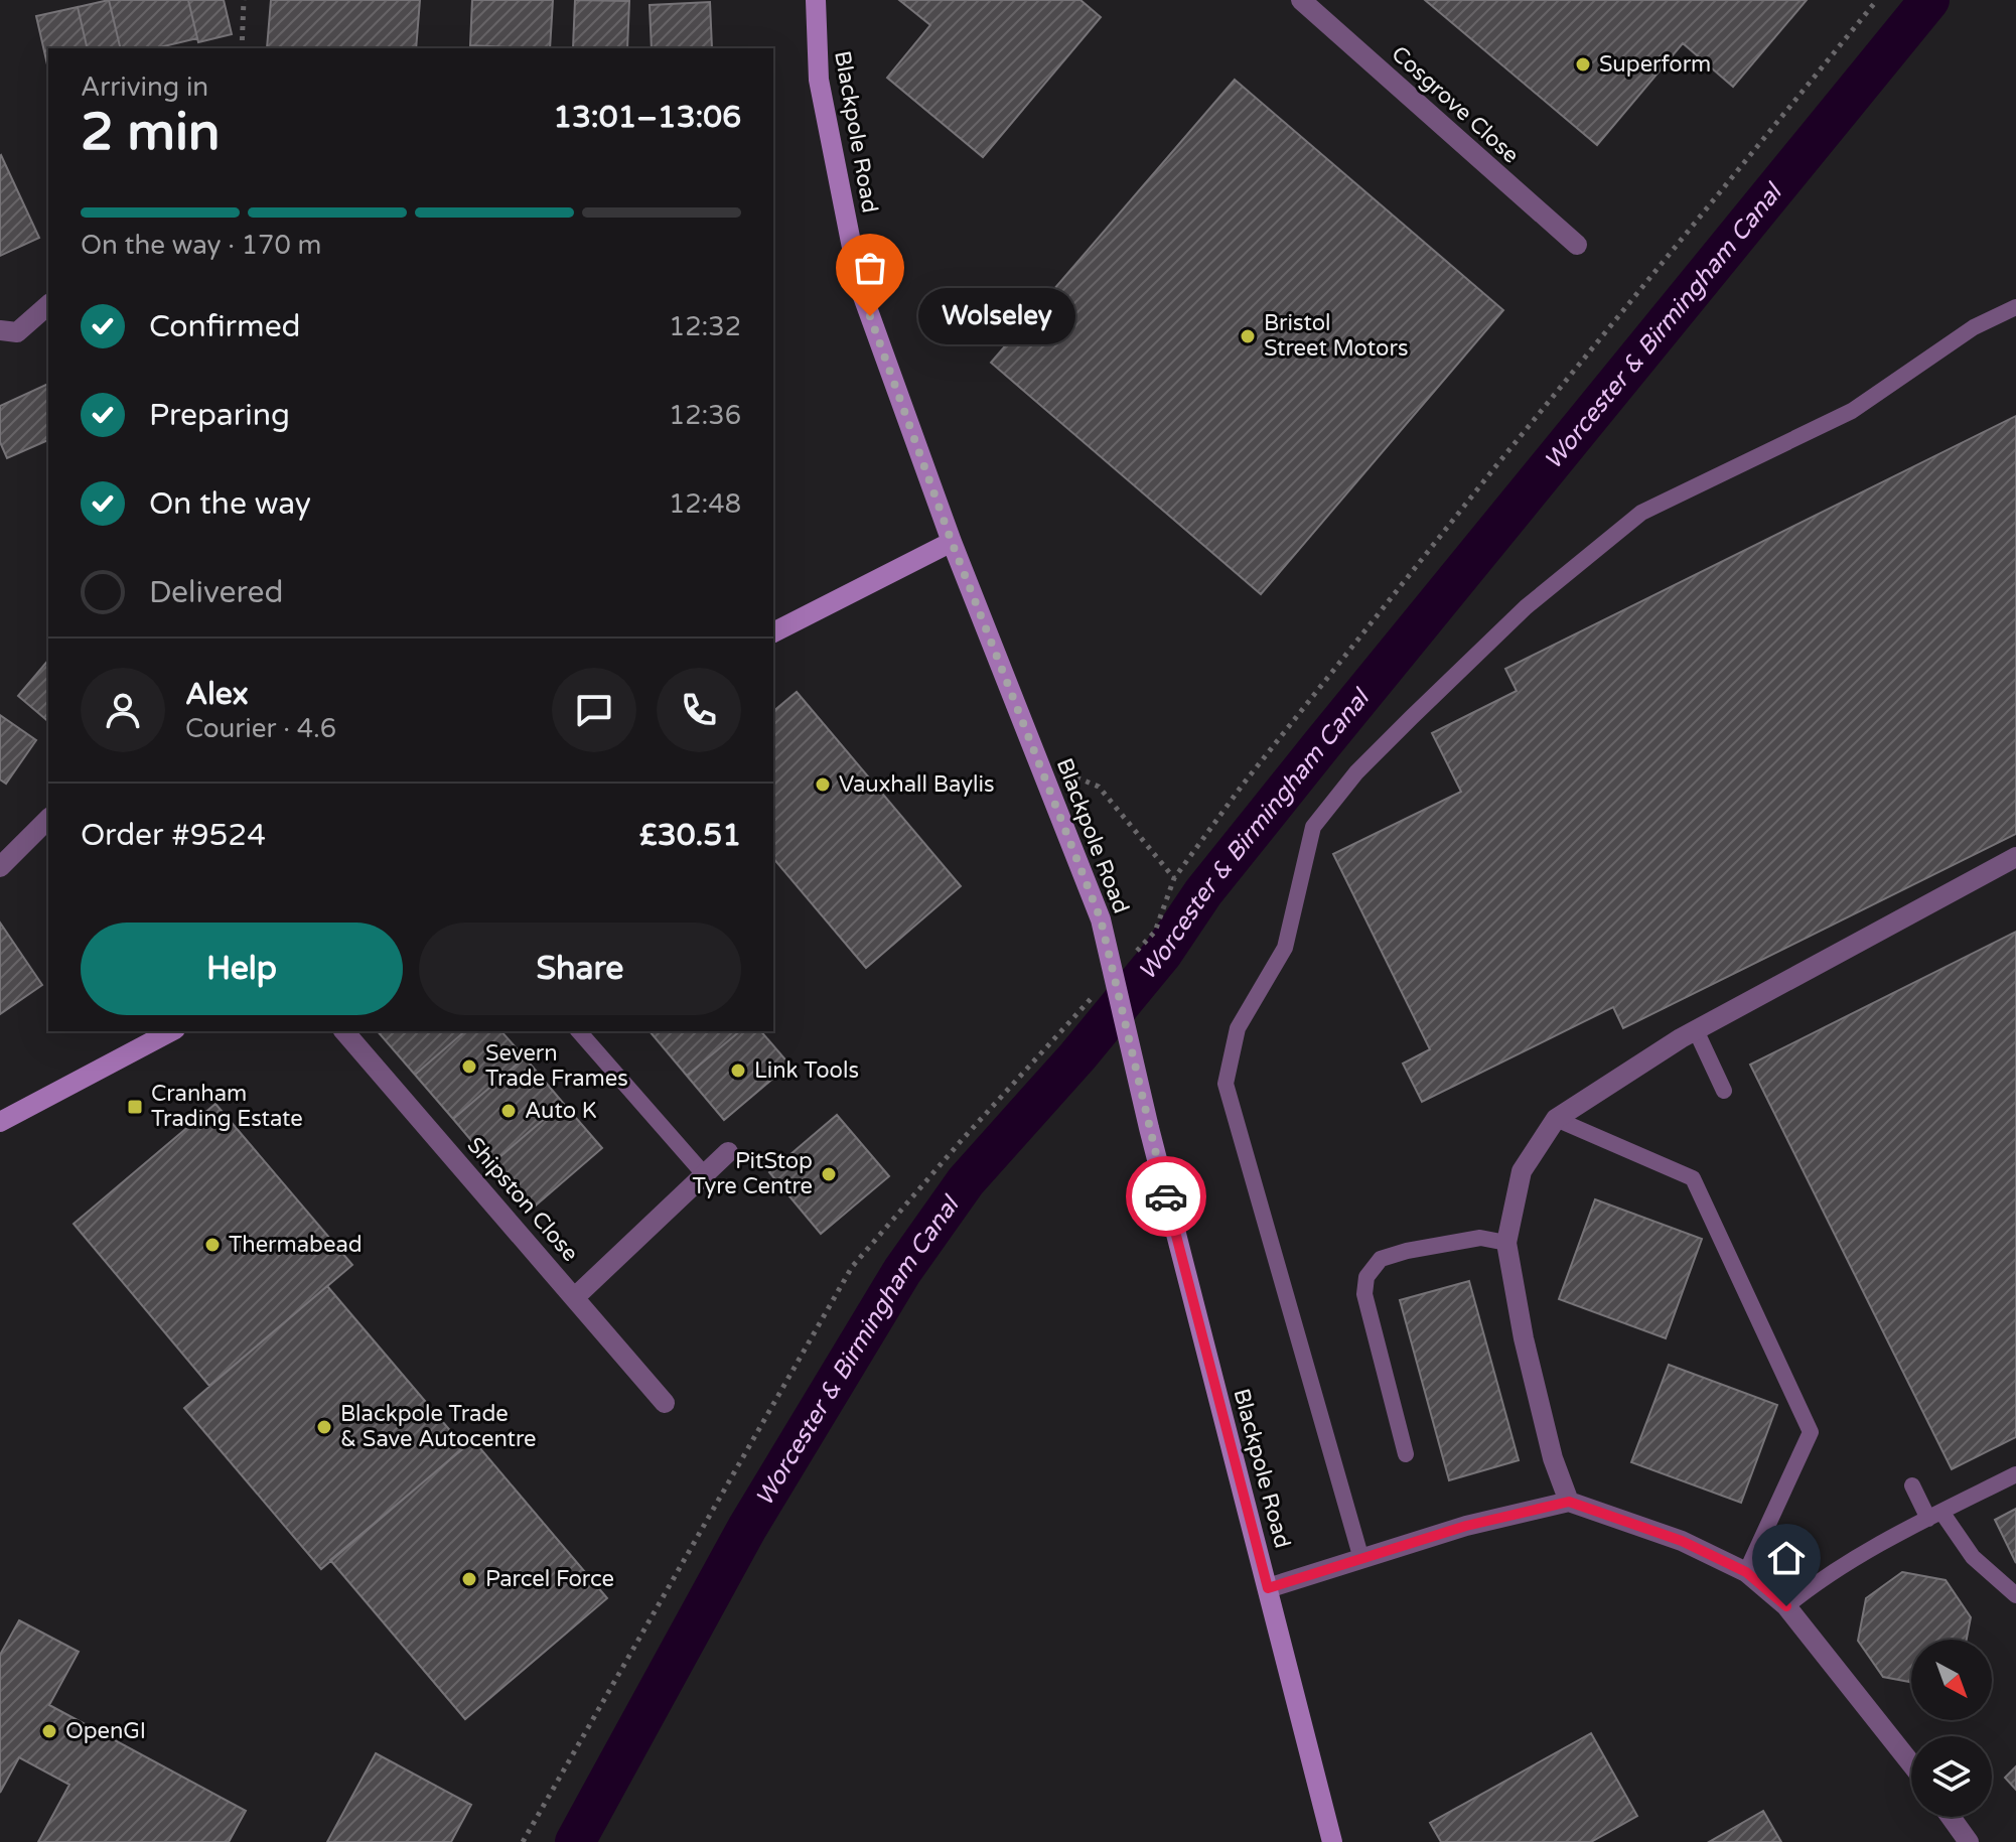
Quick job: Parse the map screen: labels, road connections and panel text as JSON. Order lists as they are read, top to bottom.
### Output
{
  "streets": {
    "main road": ["Blackpole Road"],
    "street": ["Cosgrove Close", "Shipston Close"]
  },
  "water": ["Worcester & Birmingham Canal"],
  "places": {
    "other": [
      "Superform",
      "Wolseley",
      "Bristol Street Motors",
      "Vauxhall Baylis",
      "Severn Trade Frames",
      "Link Tools",
      "Auto K",
      "PitStop Tyre Centre",
      "Thermabead",
      "Blackpole Trade & Save Autocentre",
      "Parcel Force",
      "OpenGI"
    ],
    "transit": ["Cranham Trading Estate"]
  },
  "north": "bottom right",
  "page": {
    "heading": ["2 min", "Arriving in", "13:01–13:06"],
    "panel": [
      "Alex",
      "Courier · 4.6",
      "Order #9524",
      "£30.51"
    ],
    "bar": "On the way · 170 m",
    "list": [
      ["Confirmed", "12:32"],
      ["Preparing", "12:36"],
      ["On the way", "12:48"],
      "Delivered"
    ],
    "bubble": "Wolseley",
    "buttons": ["Help", "Share"]
  }
}
